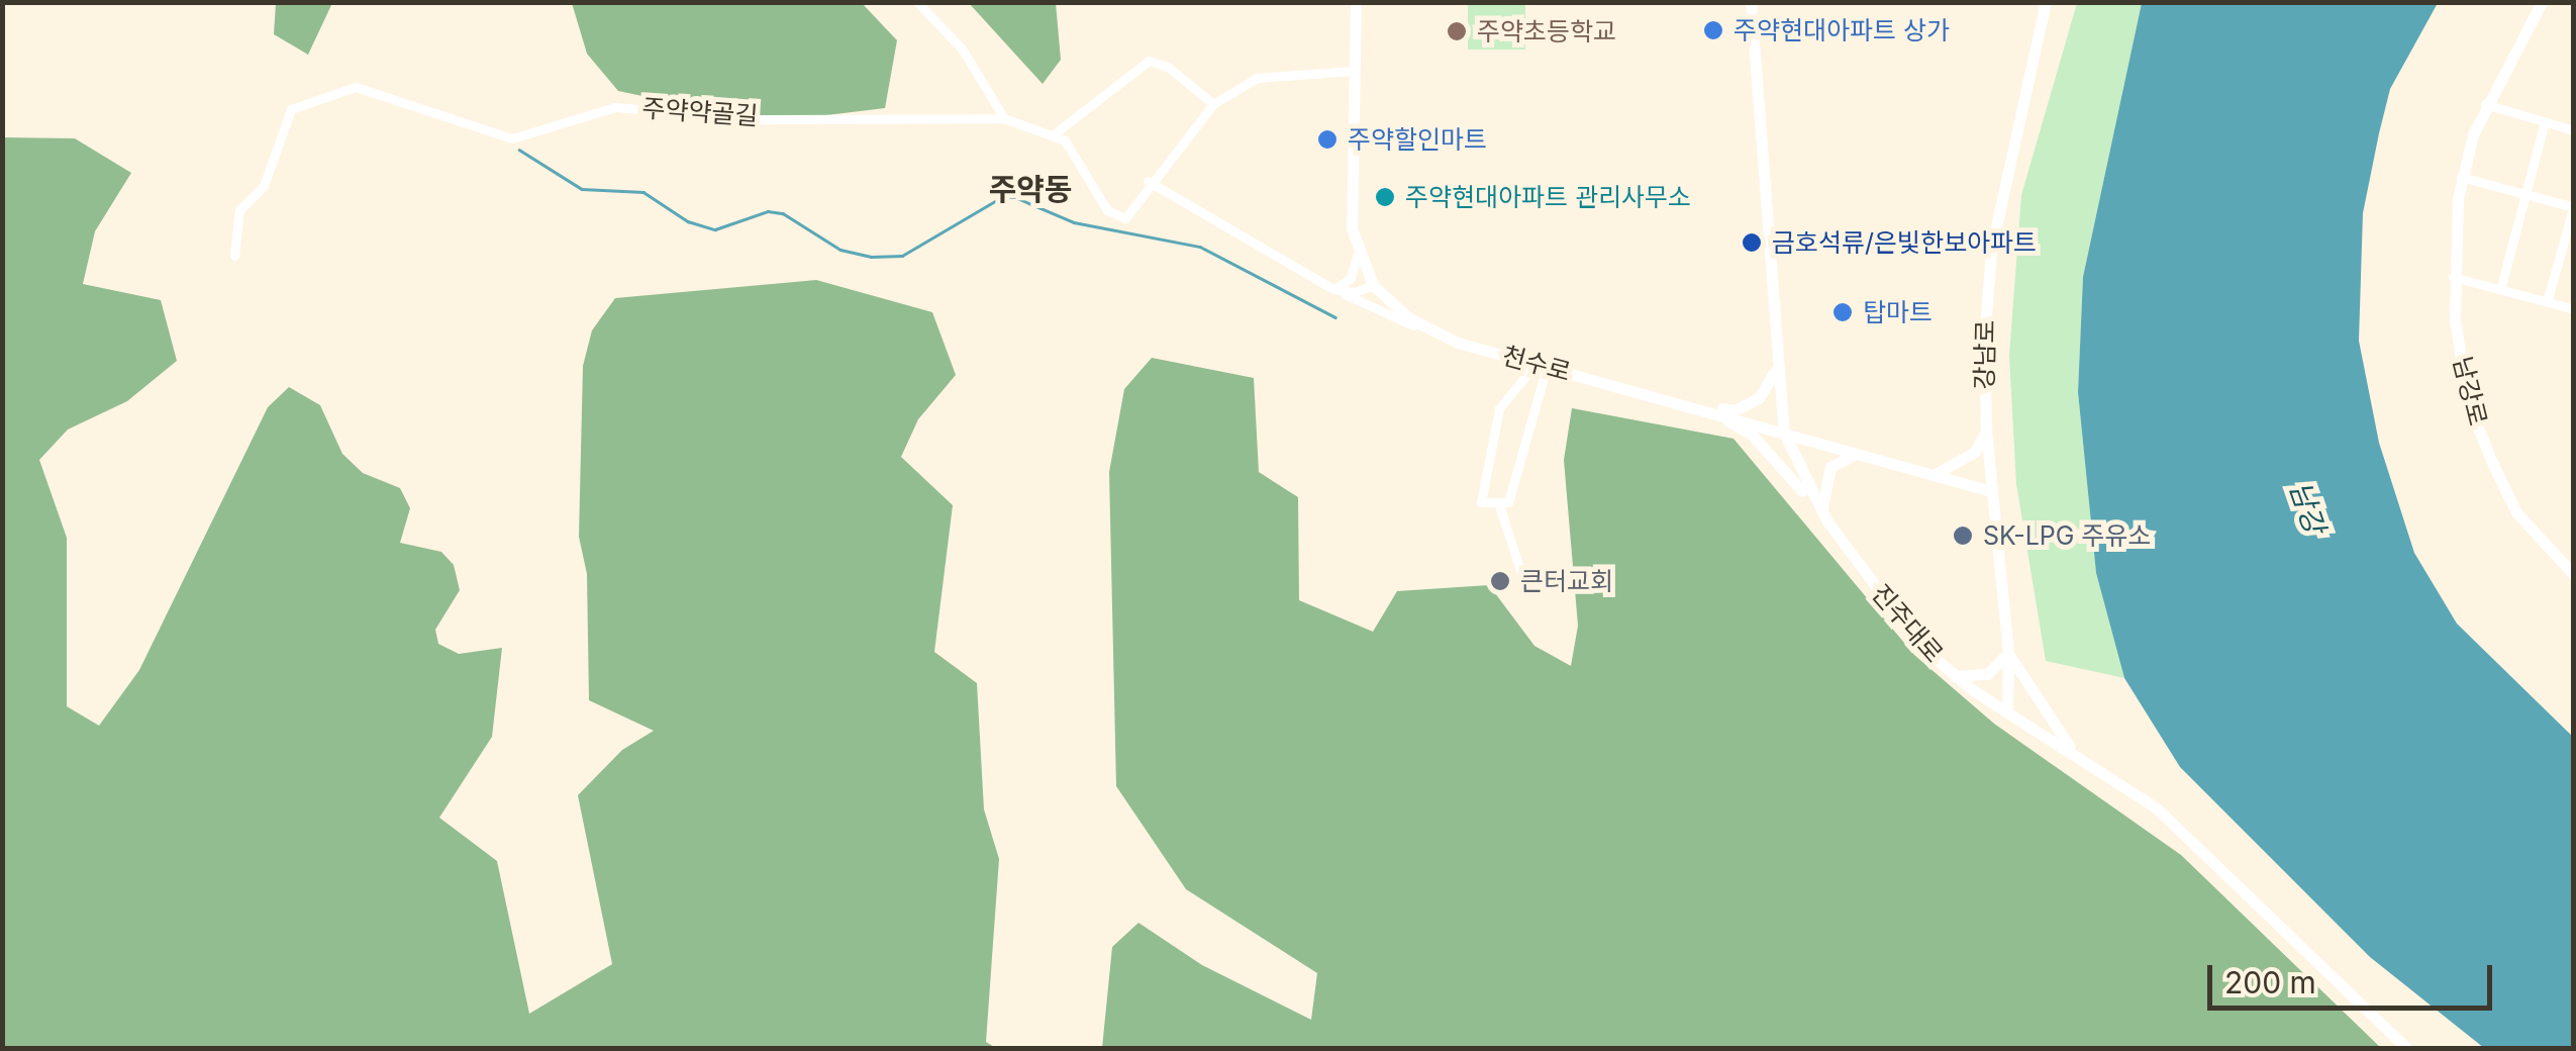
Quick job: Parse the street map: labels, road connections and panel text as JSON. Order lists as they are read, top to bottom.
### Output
{
  "streets": {
    "street": [
      "주약약골길",
      "강남로",
      "천수로",
      "남강로",
      "진주대로"
    ]
  },
  "crossings": [
    ["강남로", "천수로"],
    ["강남로", "진주대로"],
    ["천수로", "진주대로"]
  ],
  "districts": ["주약동"],
  "water": ["남강"],
  "places": [
    "주약현대아파트 상가",
    "주약초등학교",
    "주약할인마트",
    "주약현대아파트 관리사무소",
    "금호석류/은빛한보아파트",
    "탑마트",
    "SK-LPG 주유소",
    "큰터교회"
  ],
  "scale_bar": "200 m"
}
